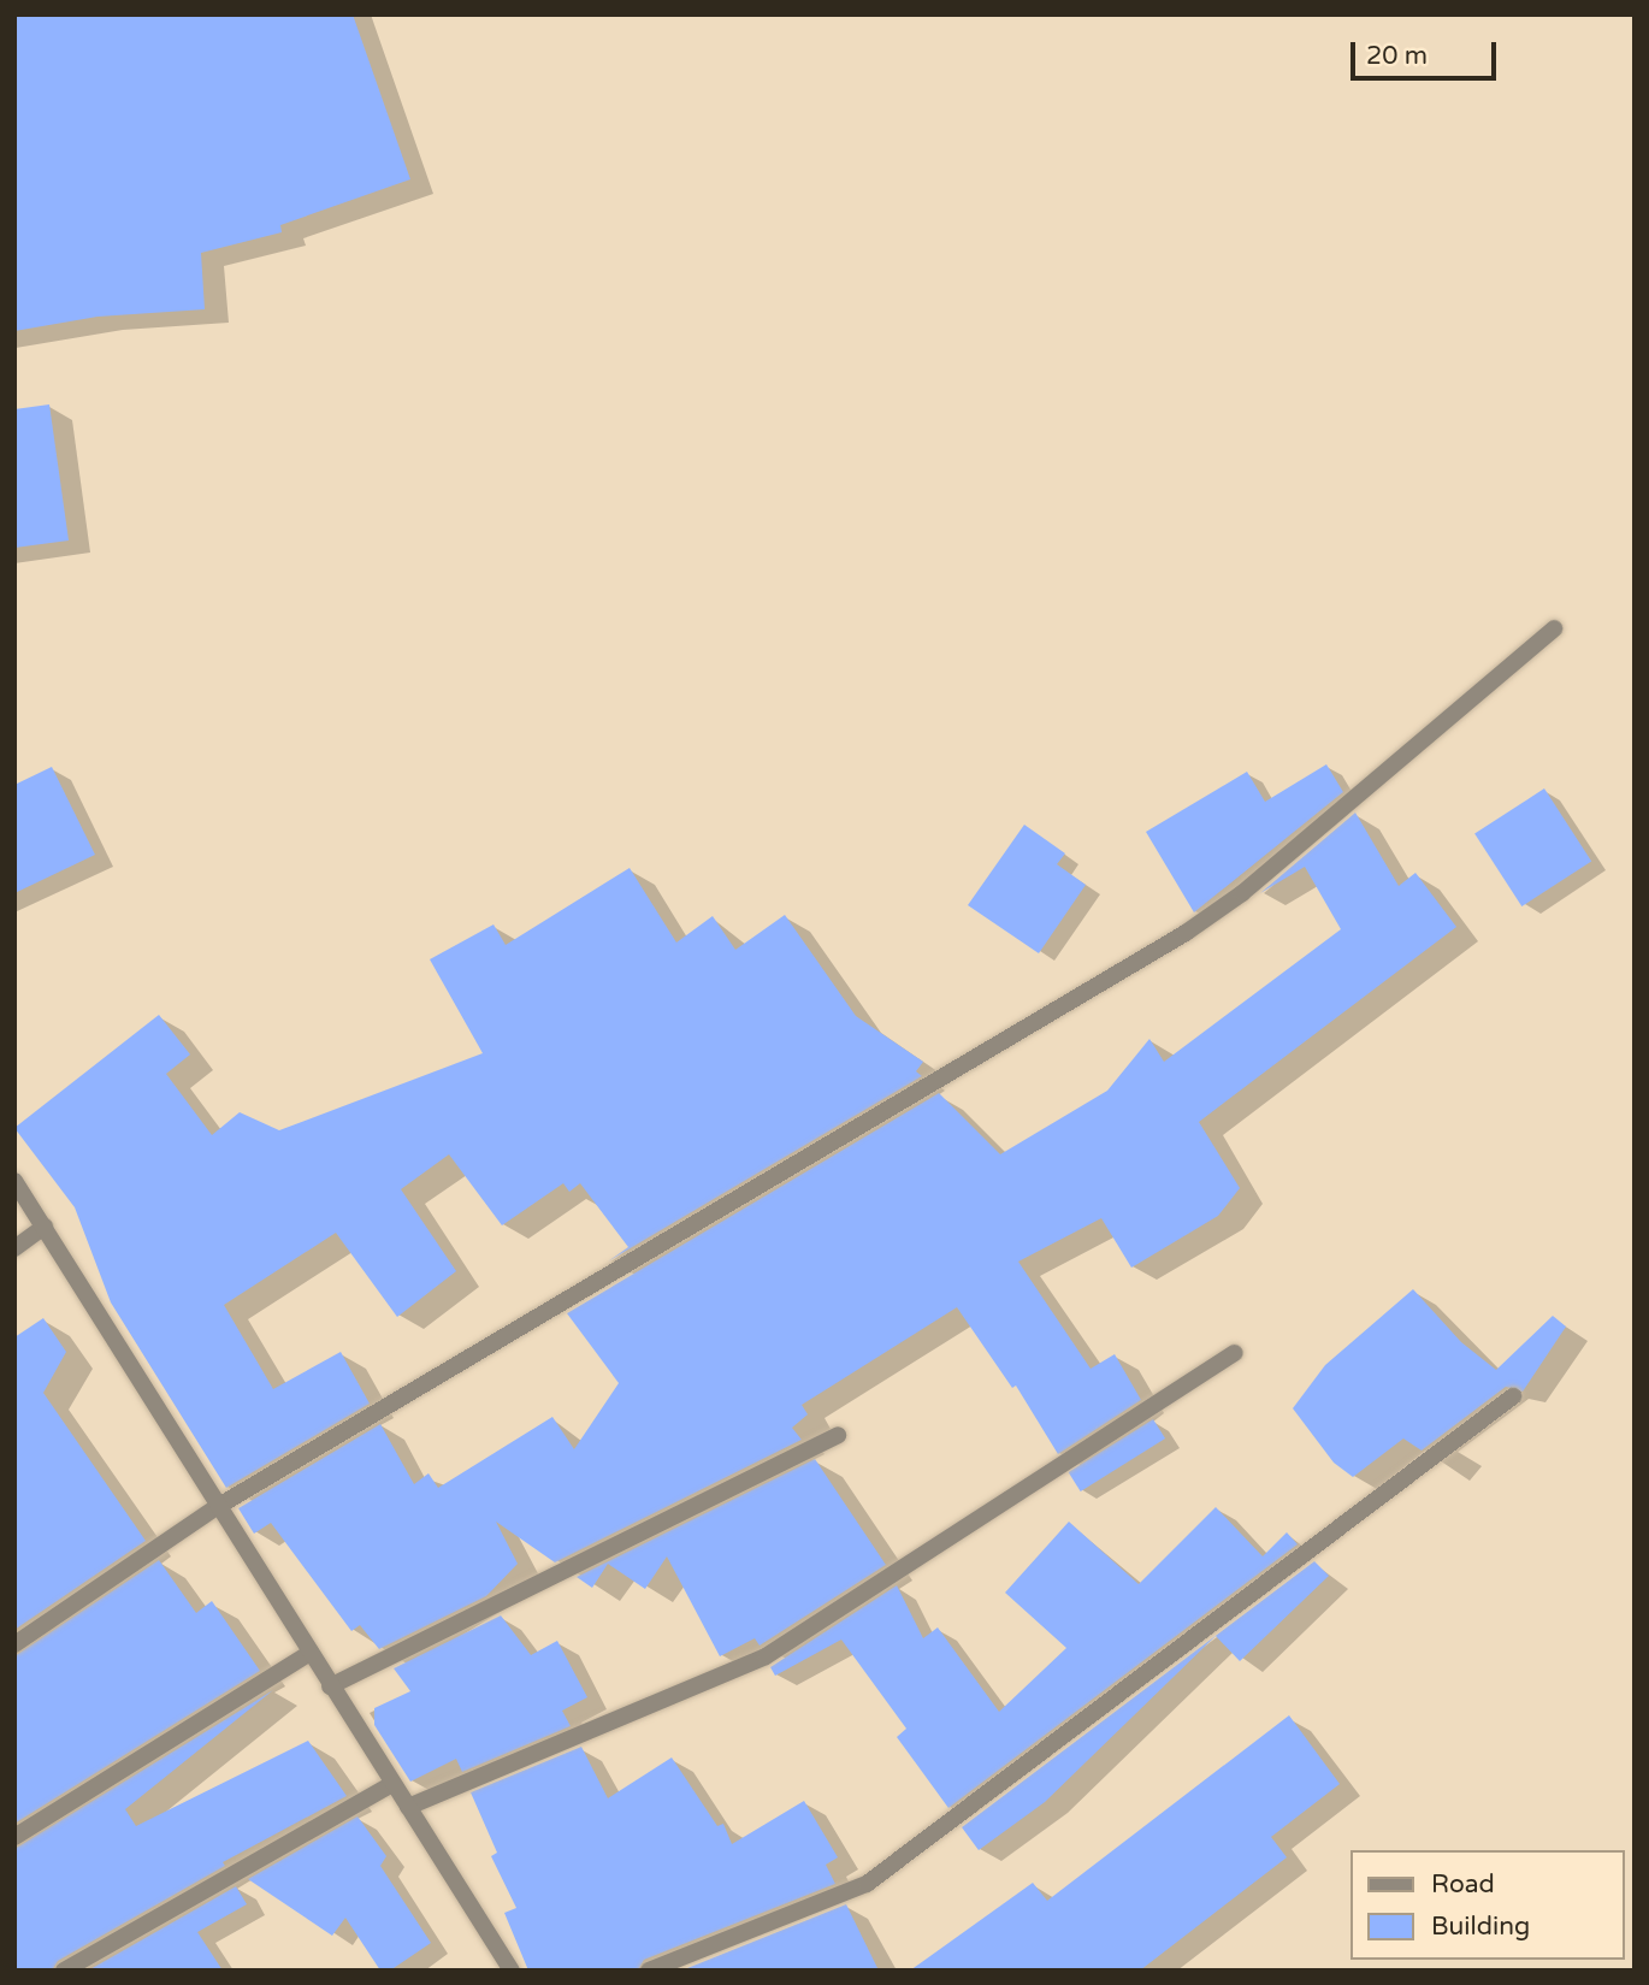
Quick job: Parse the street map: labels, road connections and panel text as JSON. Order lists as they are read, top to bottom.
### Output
{
  "legend": ["Road", "Building"],
  "scale_bar": "20 m"
}
